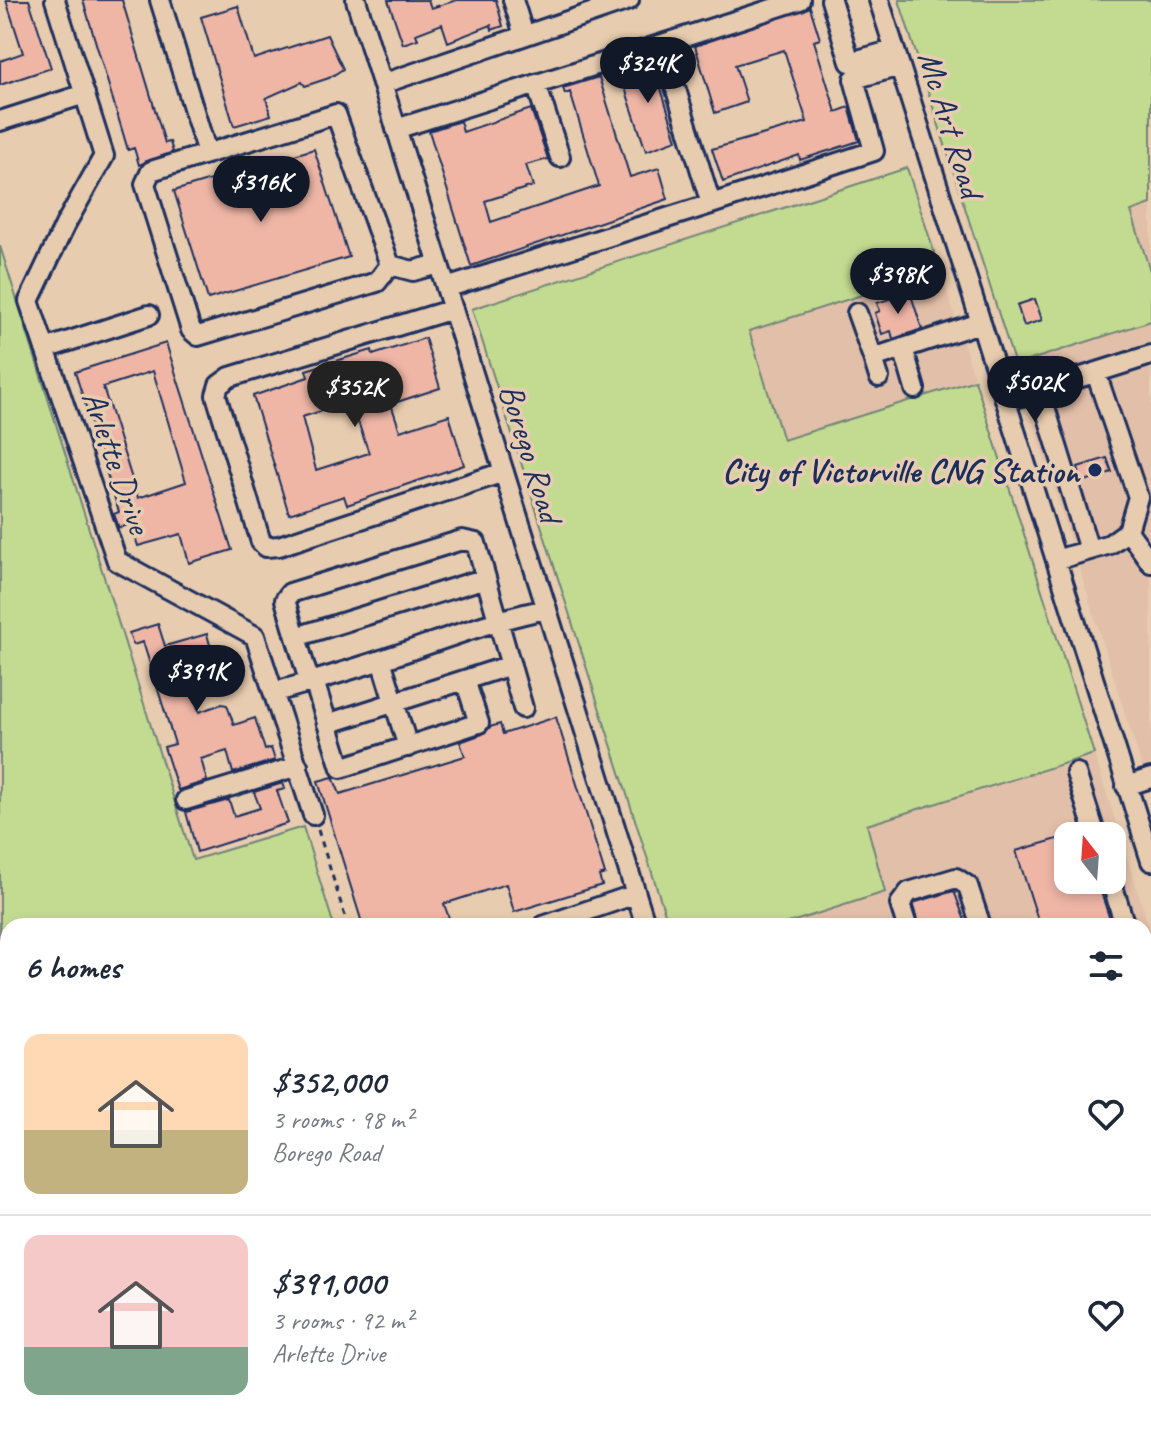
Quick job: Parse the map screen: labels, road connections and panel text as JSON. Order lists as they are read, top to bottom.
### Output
{
  "streets": {
    "street": ["Mc Art Road", "Borego Road", "Arlette Drive"]
  },
  "places": ["City of Victorville CNG Station"],
  "north": "top",
  "page": {
    "price": [
      "$324K",
      "$316K",
      "$398K",
      "$502K",
      "$352K",
      "$391K"
    ],
    "heading": "6 homes",
    "list": [
      {
        "name": "$352,000",
        "note": "3 rooms · 98 m² · Borego Road"
      },
      {
        "name": "$391,000",
        "note": "3 rooms · 92 m² · Arlette Drive"
      }
    ]
  }
}
